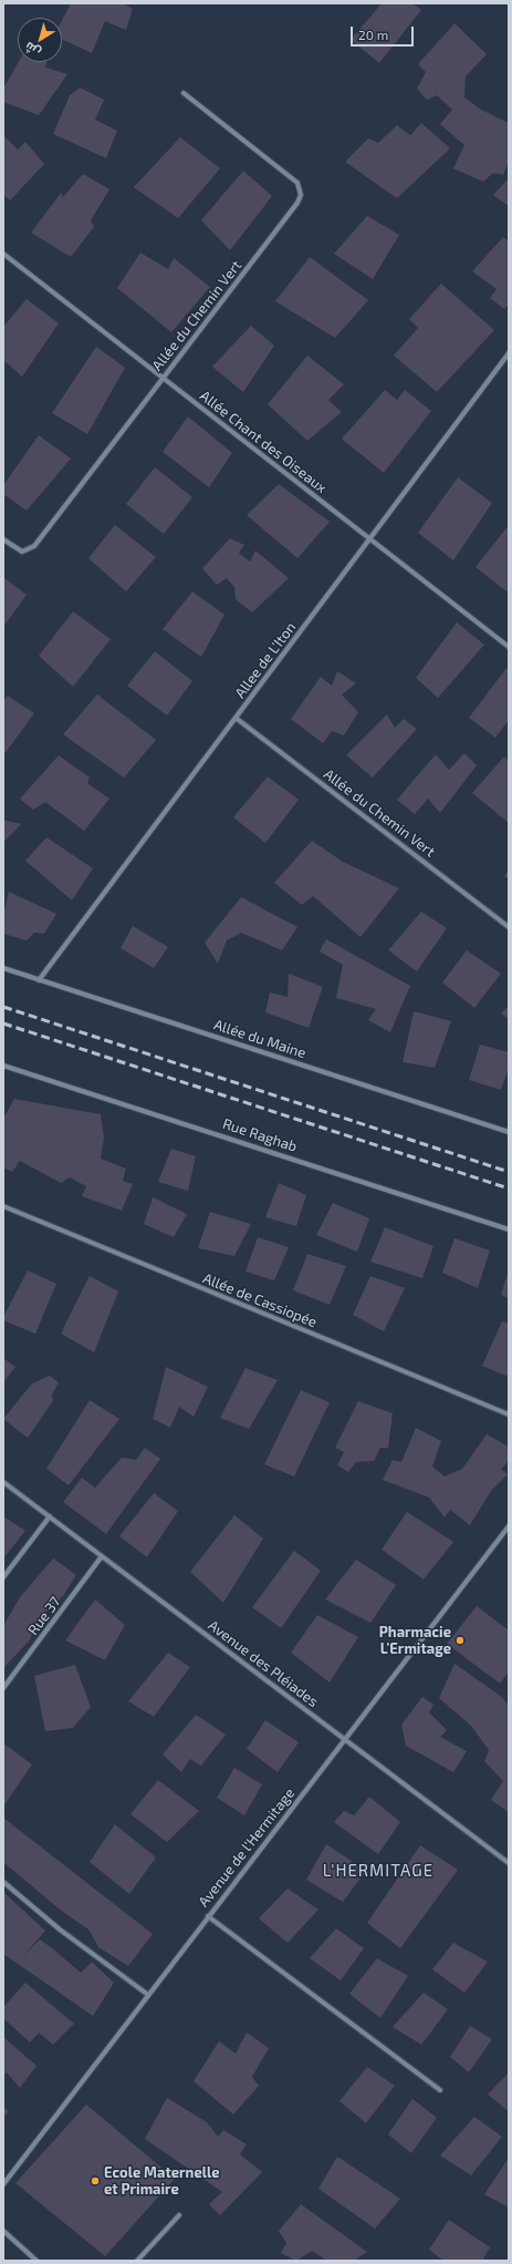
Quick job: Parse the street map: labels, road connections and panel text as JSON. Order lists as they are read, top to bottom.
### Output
{
  "streets": {
    "street": [
      "Allée du Chemin Vert",
      "Allée Chant des Oiseaux",
      "Allee de L'Iton",
      "Allée du Maine",
      "Rue Raghab",
      "Allée de Cassiopée",
      "Rue 37",
      "Avenue des Pléiades",
      "Avenue de l'Hermitage"
    ]
  },
  "crossings": [
    ["Allée du Chemin Vert", "Allée Chant des Oiseaux"],
    ["Allée du Chemin Vert", "Allee de L'Iton"],
    ["Allée Chant des Oiseaux", "Allee de L'Iton"],
    ["Allee de L'Iton", "Allée du Maine"],
    ["Rue 37", "Avenue des Pléiades"],
    ["Avenue des Pléiades", "Avenue de l'Hermitage"]
  ],
  "districts": ["L'HERMITAGE"],
  "places": ["Pharmacie L'Ermitage", "Ecole Maternelle et Primaire"],
  "scale_bar": "20 m",
  "north": "bottom left"
}
